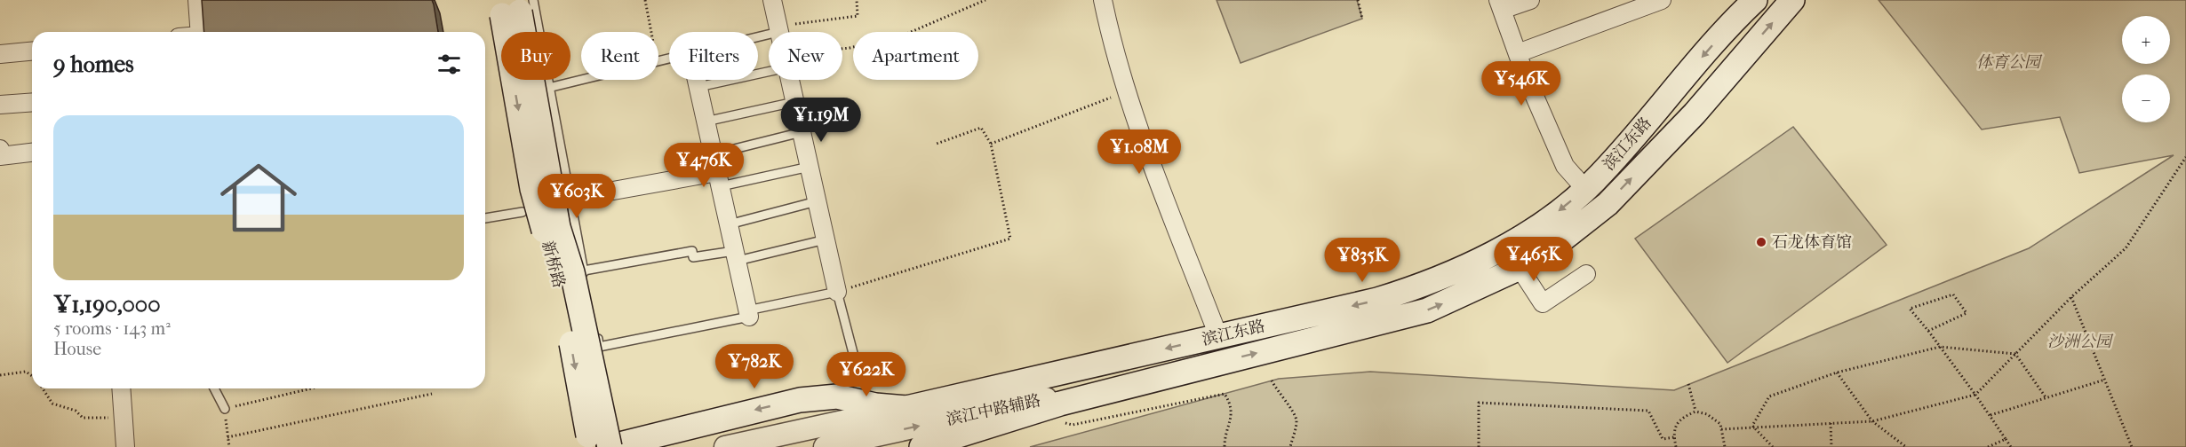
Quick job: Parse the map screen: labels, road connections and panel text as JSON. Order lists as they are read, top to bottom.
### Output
{
  "streets": {
    "main road": ["滨江东路", "新桥路"],
    "street": ["滨江中路辅路"]
  },
  "crossings": [
    ["滨江东路", "新桥路"],
    ["滨江东路", "滨江中路辅路"]
  ],
  "one_way": ["滨江中路辅路"],
  "parks": ["体育公园", "沙洲公园"],
  "places": ["石龙体育馆"],
  "page": {
    "map_buttons": ["+", "−"],
    "chip": [
      "Buy",
      "Rent",
      "Filters",
      "New",
      "Apartment"
    ],
    "heading": "9 homes",
    "price": [
      "¥546K",
      "¥1.19M",
      "¥1.08M",
      "¥476K",
      "¥603K",
      "¥465K",
      "¥835K",
      "¥782K",
      "¥622K"
    ],
    "list": [
      {
        "name": "¥1,190,000",
        "note": "5 rooms · 143 m² · House"
      }
    ]
  }
}
